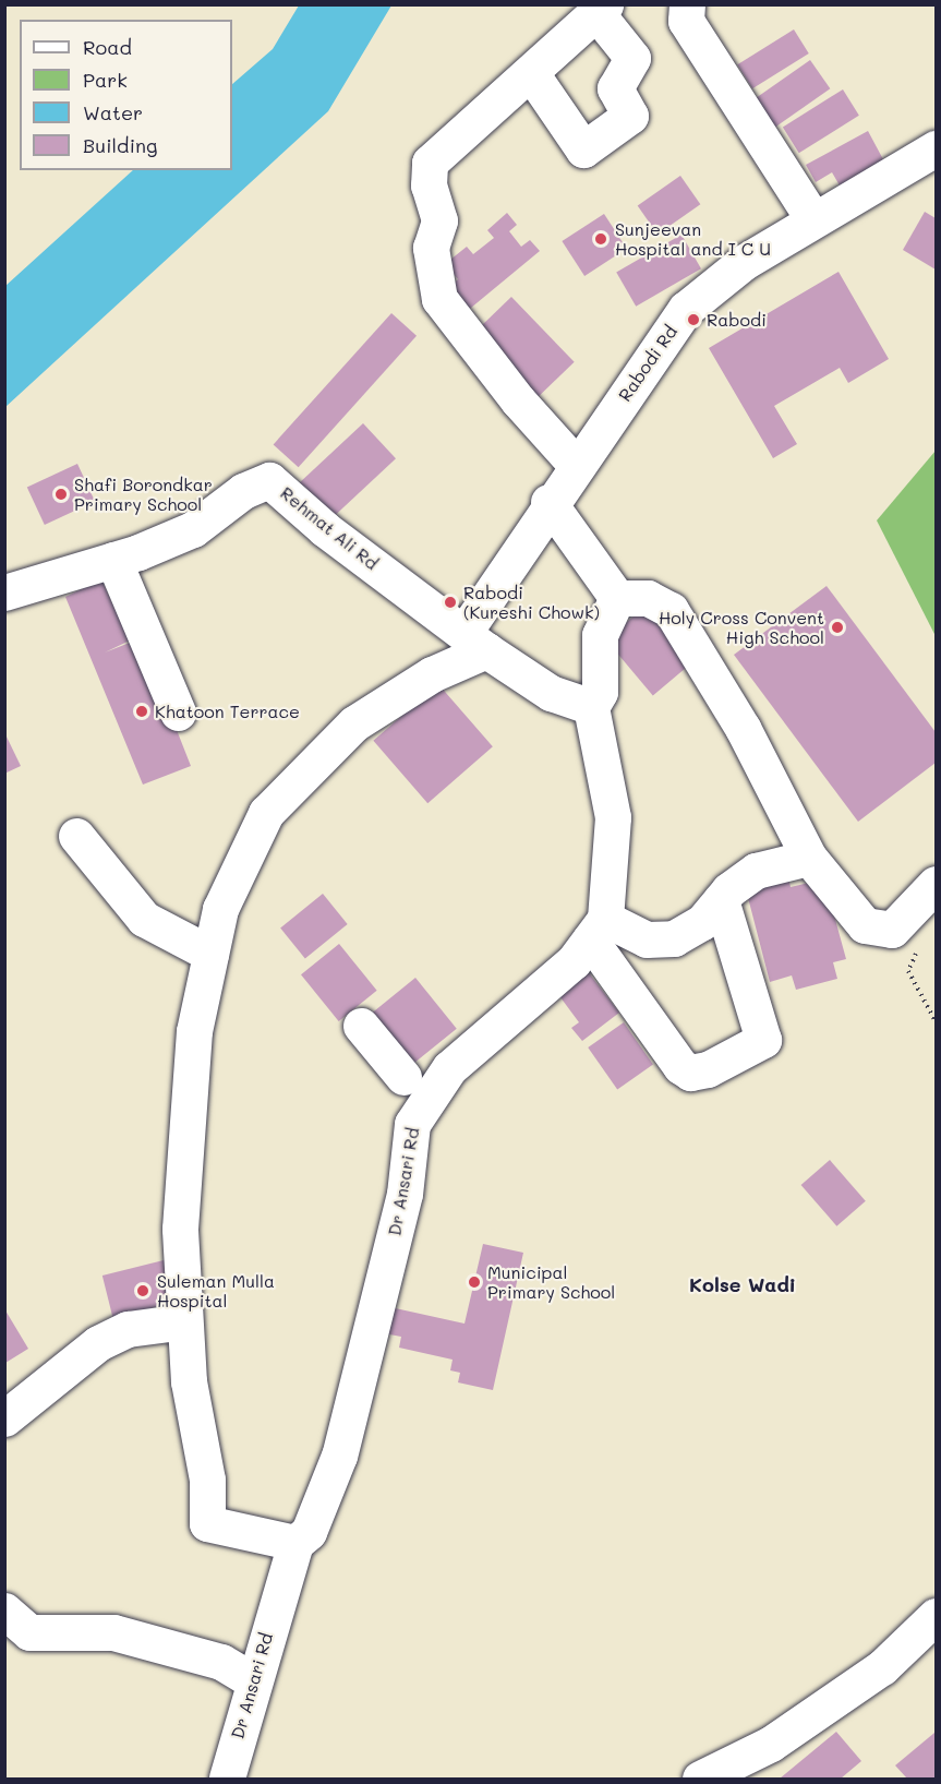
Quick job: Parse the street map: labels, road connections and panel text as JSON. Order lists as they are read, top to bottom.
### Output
{
  "streets": {
    "street": ["Rabodi Rd", "Rehmat Ali Rd", "Dr Ansari Rd"]
  },
  "crossings": [
    ["Rabodi Rd", "Rehmat Ali Rd"]
  ],
  "districts": ["Kolse Wadi"],
  "places": [
    "Sunjeevan Hospital and I C U",
    "Rabodi",
    "Shafi Borondkar Primary School",
    "Rabodi (Kureshi Chowk)",
    "Holy Cross Convent High School",
    "Khatoon Terrace",
    "Municipal Primary School",
    "Suleman Mulla Hospital"
  ],
  "legend": [
    "Road",
    "Park",
    "Water",
    "Building"
  ]
}
